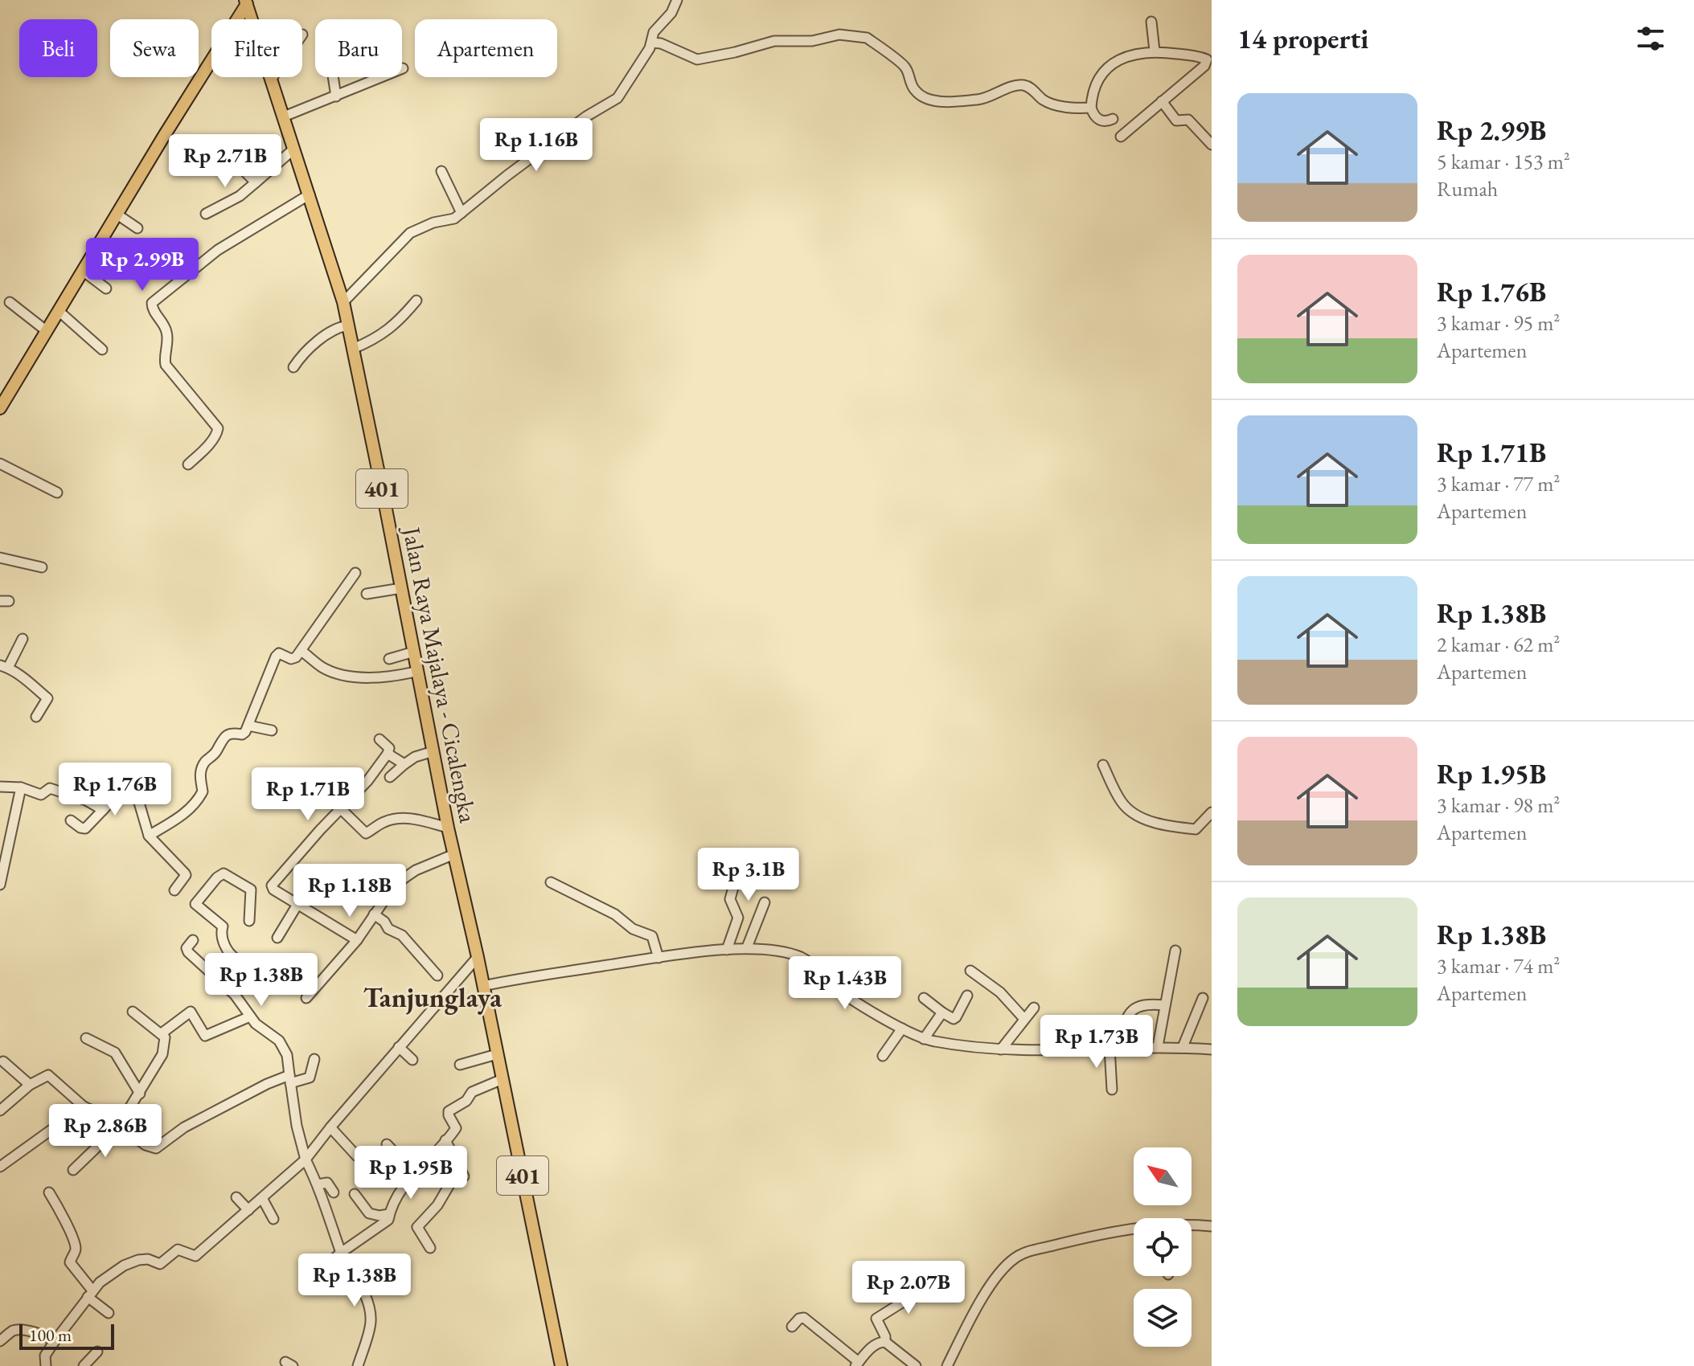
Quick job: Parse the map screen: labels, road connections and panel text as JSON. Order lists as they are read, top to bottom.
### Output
{
  "streets": {
    "main road": ["401", "Jalan Raya Majalaya - Cicalengka"]
  },
  "districts": ["Tanjunglaya"],
  "scale_bar": "100 m",
  "north": "top left",
  "page": {
    "heading": "14 properti",
    "chip": [
      "Beli",
      "Sewa",
      "Filter",
      "Baru",
      "Apartemen"
    ],
    "list": [
      {
        "name": "Rp 2.99B",
        "note": "5 kamar · 153 m² · Rumah"
      },
      {
        "name": "Rp 1.76B",
        "note": "3 kamar · 95 m² · Apartemen"
      },
      {
        "name": "Rp 1.71B",
        "note": "3 kamar · 77 m² · Apartemen"
      },
      {
        "name": "Rp 1.38B",
        "note": "2 kamar · 62 m² · Apartemen"
      },
      {
        "name": "Rp 1.95B",
        "note": "3 kamar · 98 m² · Apartemen"
      },
      {
        "name": "Rp 1.38B",
        "note": "3 kamar · 74 m² · Apartemen"
      }
    ],
    "price": [
      "Rp 1.16B",
      "Rp 2.71B",
      "Rp 2.99B",
      "Rp 1.76B",
      "Rp 1.71B",
      "Rp 3.1B",
      "Rp 1.18B",
      "Rp 1.38B",
      "Rp 1.43B",
      "Rp 1.73B",
      "Rp 2.86B",
      "Rp 1.95B",
      "Rp 1.38B",
      "Rp 2.07B"
    ],
    "scale": "100 m"
  }
}
